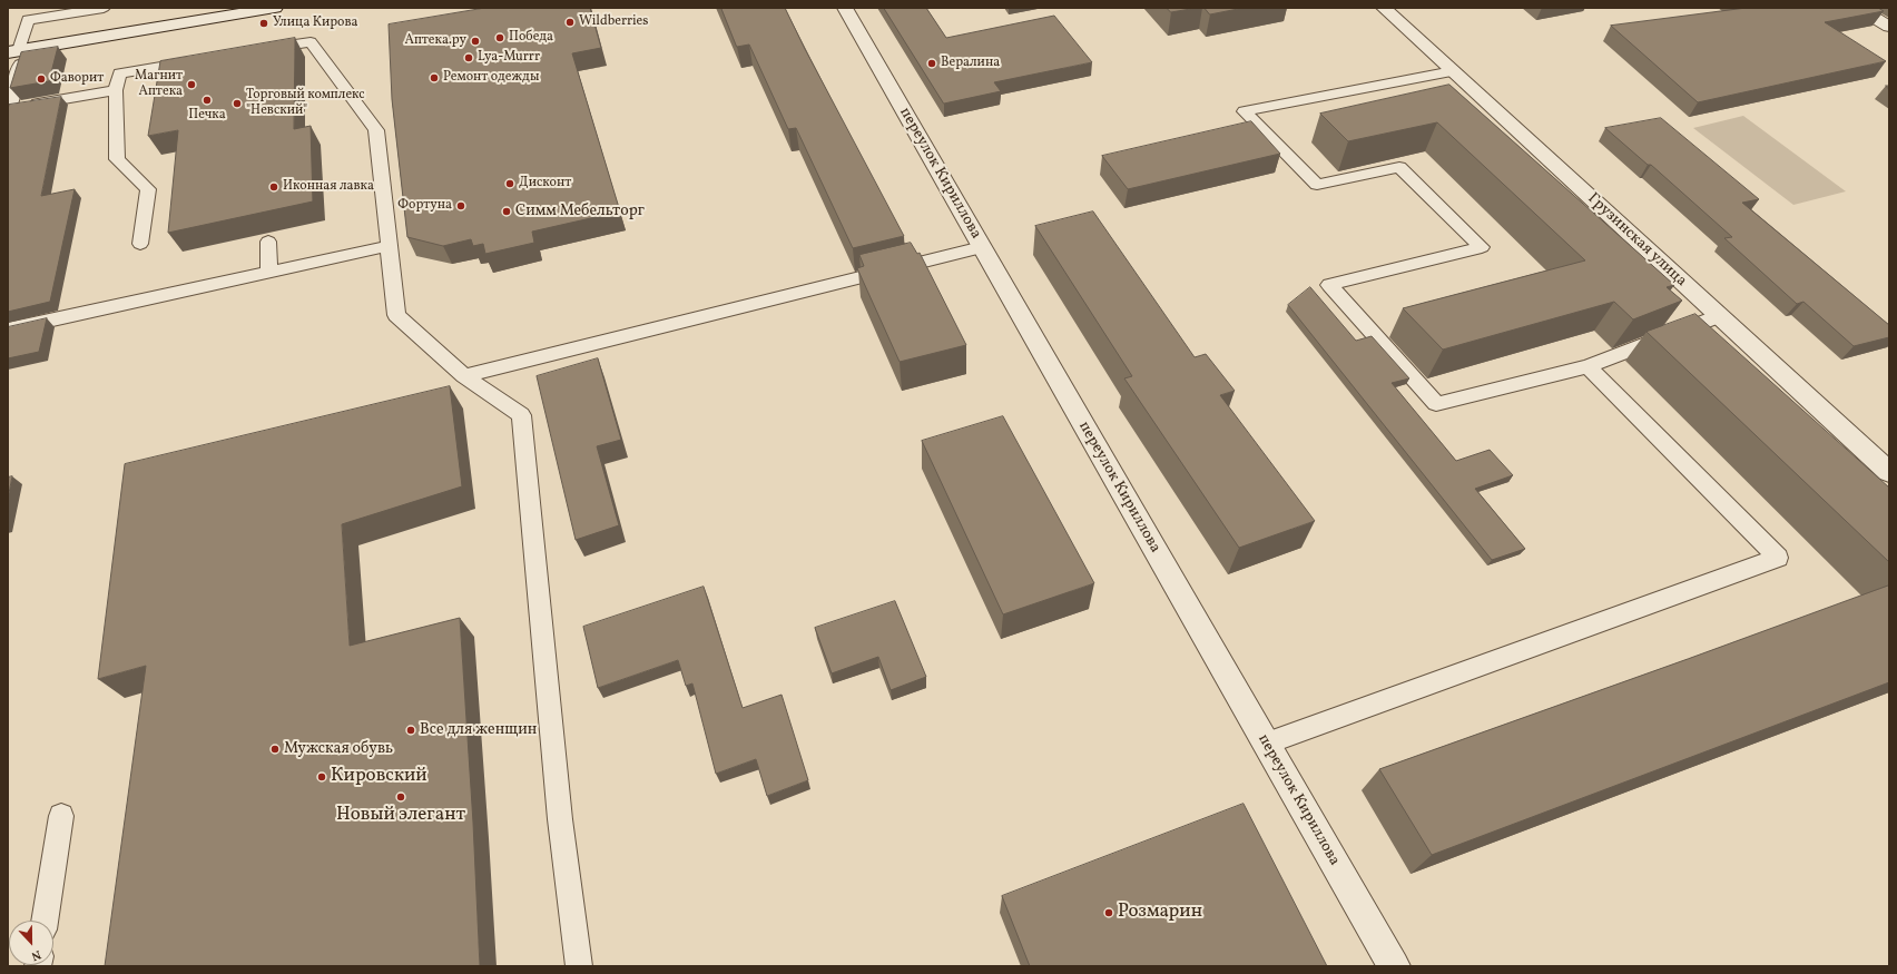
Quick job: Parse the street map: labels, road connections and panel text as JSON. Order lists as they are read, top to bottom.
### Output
{
  "streets": {
    "street": ["переулок Кириллова", "Грузинская улица"]
  },
  "places": [
    "Wildberries",
    "Улица Кирова",
    "Победа",
    "Аптека.ру",
    "Lya-Murrr",
    "Вералина",
    "Ремонт одежды",
    "Фаворит",
    "Магнит Аптека",
    "Печка",
    "Торговый комплекс \"Невский\"",
    "Дисконт",
    "Иконная лавка",
    "Фортуна",
    "Симм Мебельторг",
    "Все для женщин",
    "Мужская обувь",
    "Кировский",
    "Новый элегант",
    "Розмарин"
  ],
  "north": "bottom"
}
